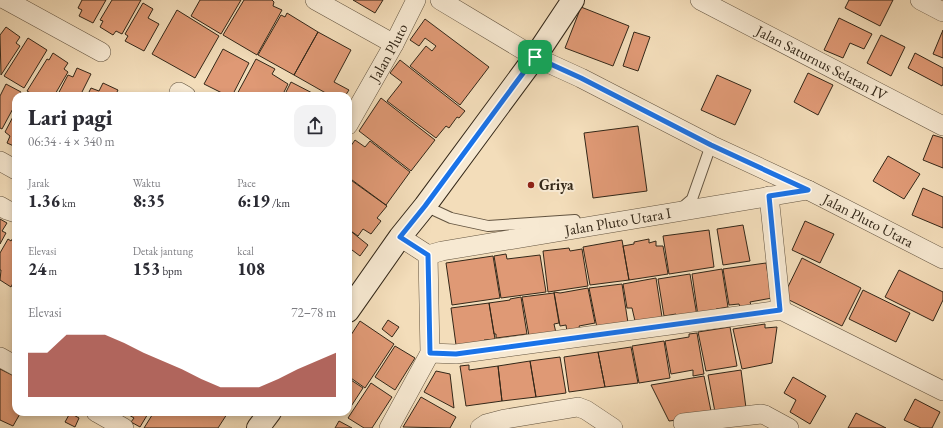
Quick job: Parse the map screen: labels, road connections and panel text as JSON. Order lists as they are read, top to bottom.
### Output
{
  "streets": {
    "street": [
      "Jalan Pluto",
      "Jalan Saturnus Selatan IV",
      "Jalan Pluto Utara",
      "Jalan Pluto Utara I"
    ]
  },
  "crossings": [
    ["Jalan Pluto Utara", "Jalan Pluto Utara I"]
  ],
  "places": ["Griya"],
  "page": {
    "heading": ["Lari pagi", "06:34 · 4 × 340 m"],
    "stats": [
      ["Jarak", "1.36 km"],
      ["Waktu", "8:35"],
      ["Pace", "6:19 /km"],
      ["Elevasi", "24 m"],
      ["Detak jantung", "153 bpm"],
      ["kcal", "108"]
    ],
    "chart": ["Elevasi", "72–78 m"]
  }
}
